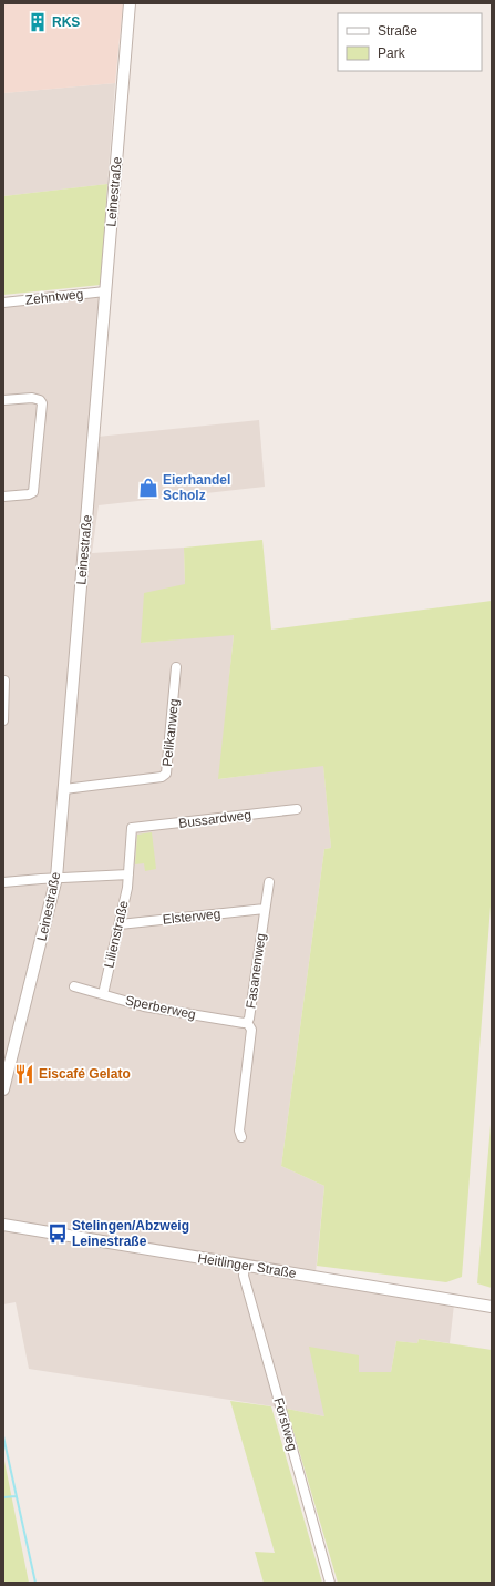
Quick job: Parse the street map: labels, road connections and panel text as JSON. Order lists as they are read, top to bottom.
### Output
{
  "streets": {
    "street": [
      "Leinestraße",
      "Zehntweg",
      "Pelikanweg",
      "Bussardweg",
      "Elsterweg",
      "Lilienstraße",
      "Fasanenweg",
      "Sperberweg",
      "Heitlinger Straße",
      "Forstweg"
    ]
  },
  "crossings": [
    ["Leinestraße", "Zehntweg"],
    ["Leinestraße", "Pelikanweg"],
    ["Bussardweg", "Lilienstraße"],
    ["Elsterweg", "Lilienstraße"],
    ["Elsterweg", "Fasanenweg"],
    ["Lilienstraße", "Sperberweg"],
    ["Fasanenweg", "Sperberweg"],
    ["Heitlinger Straße", "Forstweg"]
  ],
  "places": {
    "building": ["RKS"],
    "shop": ["Eierhandel Scholz"],
    "restaurant": ["Eiscafé Gelato"],
    "bus stop": ["Stelingen/Abzweig Leinestraße"]
  },
  "legend": ["Straße", "Park"]
}
